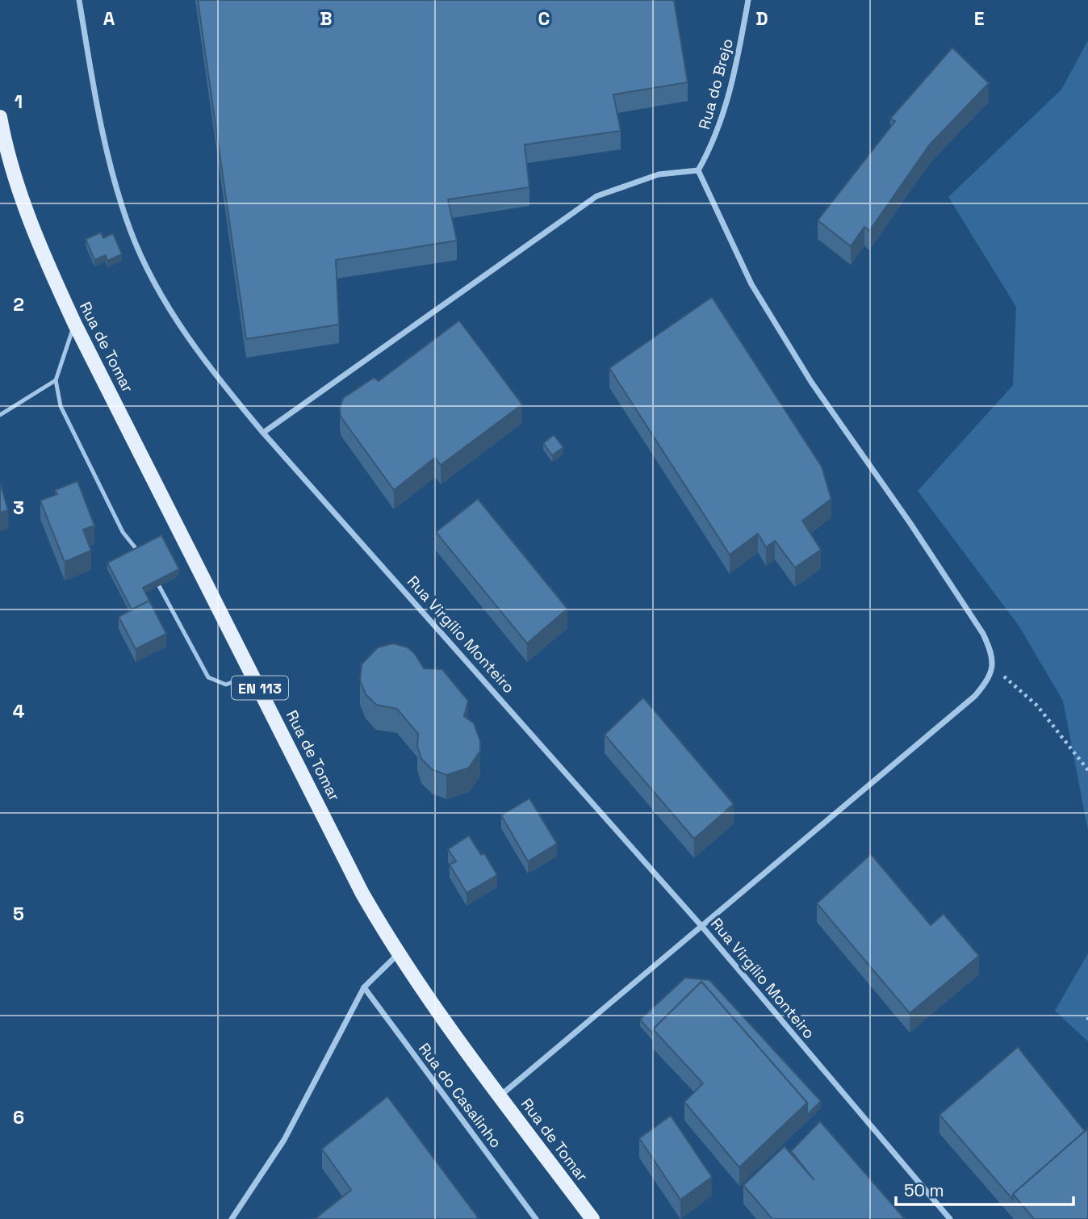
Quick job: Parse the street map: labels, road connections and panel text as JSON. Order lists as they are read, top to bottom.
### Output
{
  "streets": {
    "main road": ["Rua de Tomar", "EN 113"],
    "street": ["Rua do Brejo", "Rua Virgílio Monteiro", "Rua do Casalinho"]
  },
  "scale_bar": "50 m",
  "grid": {
    "columns": [
      "A",
      "B",
      "C",
      "D",
      "E"
    ],
    "rows": [
      "1",
      "2",
      "3",
      "4",
      "5",
      "6"
    ]
  }
}
